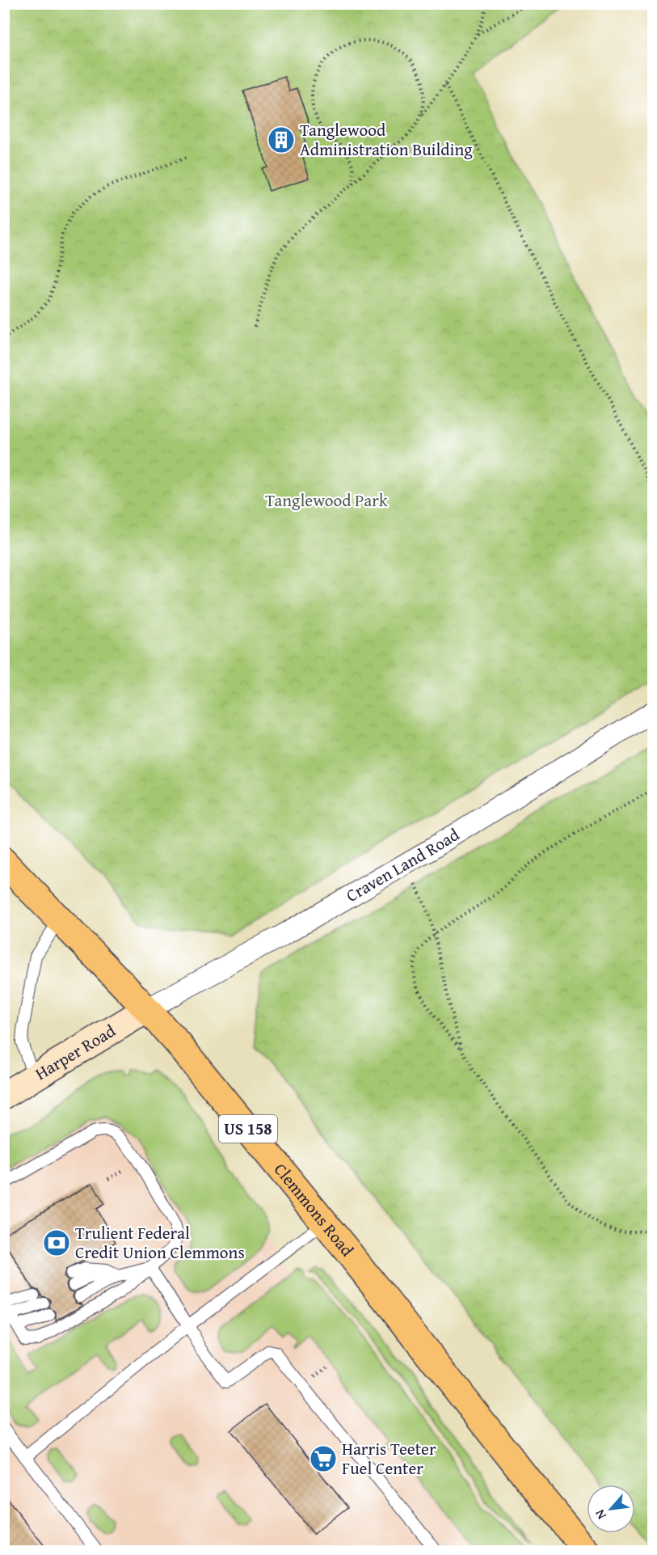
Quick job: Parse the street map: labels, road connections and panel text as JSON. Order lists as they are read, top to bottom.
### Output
{
  "streets": {
    "main road": ["Harper Road", "US 158", "Clemmons Road"],
    "street": ["Craven Land Road"]
  },
  "crossings": [
    ["Craven Land Road", "Harper Road"],
    ["Craven Land Road", "Clemmons Road"],
    ["Harper Road", "Clemmons Road"]
  ],
  "parks": ["Tanglewood Park"],
  "places": {
    "building": ["Tanglewood Administration Building"],
    "bank": ["Trulient Federal Credit Union Clemmons"],
    "supermarket": ["Harris Teeter Fuel Center"]
  },
  "north": "bottom left"
}
